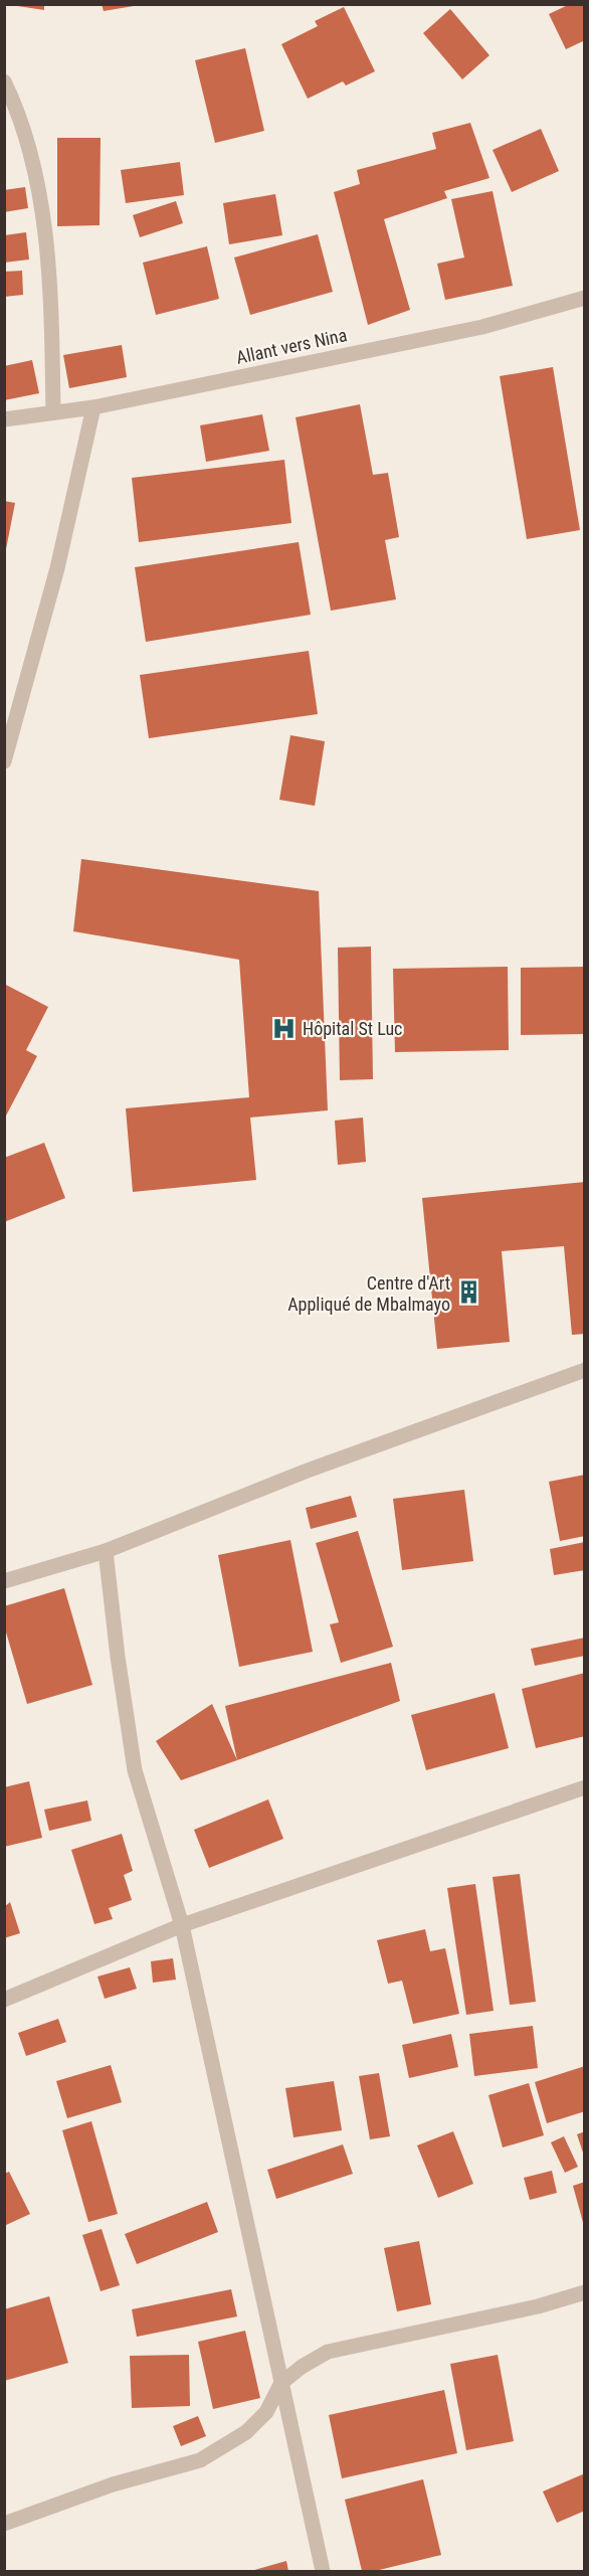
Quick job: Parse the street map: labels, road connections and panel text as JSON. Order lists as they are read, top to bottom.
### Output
{
  "streets": {
    "street": ["Allant vers Nina"]
  },
  "places": {
    "hospital": ["Hôpital St Luc"],
    "building": ["Centre d'Art Appliqué de Mbalmayo"]
  }
}
